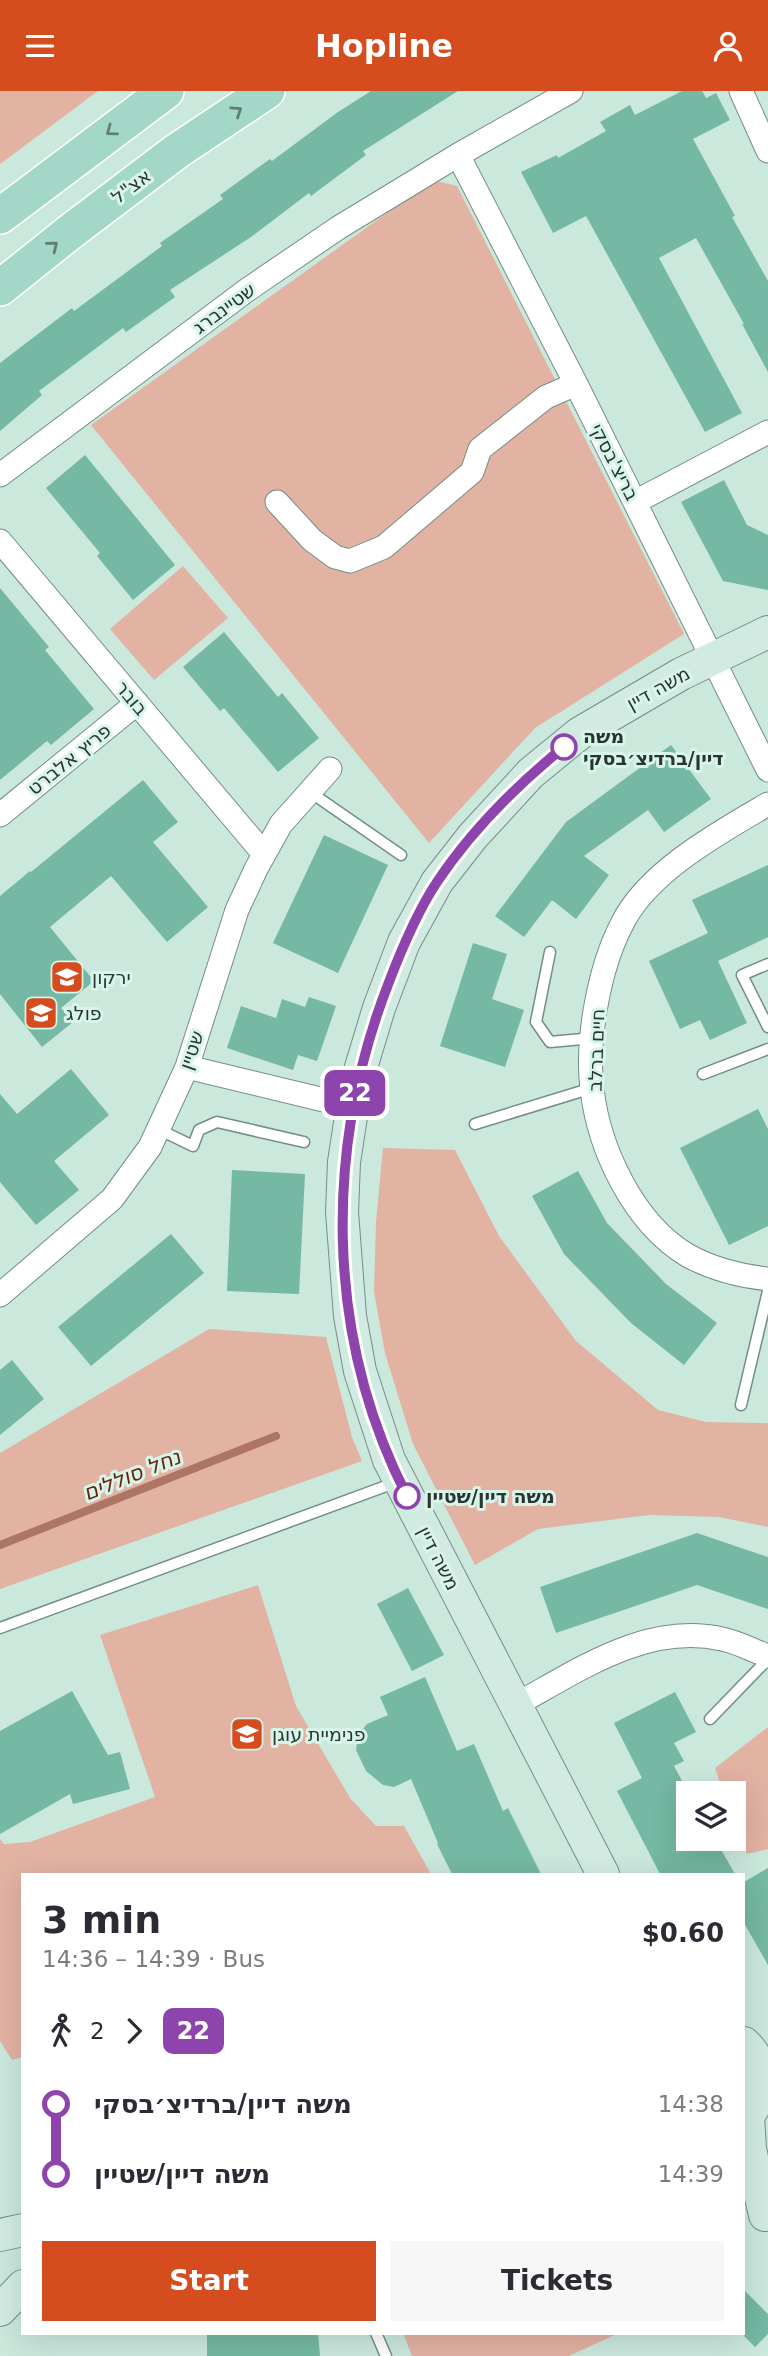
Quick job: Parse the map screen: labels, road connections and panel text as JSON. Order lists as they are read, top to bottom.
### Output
{
  "streets": {
    "main road": ["אצ\"ל"],
    "street": [
      "שטיינברג",
      "בריצ'בסקי",
      "משה דיין",
      "בובר",
      "פריץ אלברט",
      "שטיין",
      "חיים ברלב"
    ]
  },
  "crossings": [
    ["שטיינברג", "בריצ'בסקי"],
    ["בריצ'בסקי", "משה דיין"],
    ["בובר", "פריץ אלברט"],
    ["בובר", "שטיין"]
  ],
  "water": ["נחל סוללים"],
  "places": {
    "other": ["משה דיין/ברדיצ׳בסקי", "משה דיין/שטיין"],
    "school or university": ["ירקון", "פולג", "פנימיית עוגן"]
  },
  "lines": ["bus line 22"],
  "page": {
    "header": "Hopline",
    "on_map": "22",
    "heading": ["3 min", "14:36 – 14:39 · Bus", "$0.60"],
    "legs": ["2", "22"],
    "list": [
      {
        "name": "משה דיין/ברדיצ׳בסקי",
        "value": "14:38"
      },
      {
        "name": "משה דיין/שטיין",
        "value": "14:39"
      }
    ],
    "buttons": ["Start", "Tickets"]
  }
}
